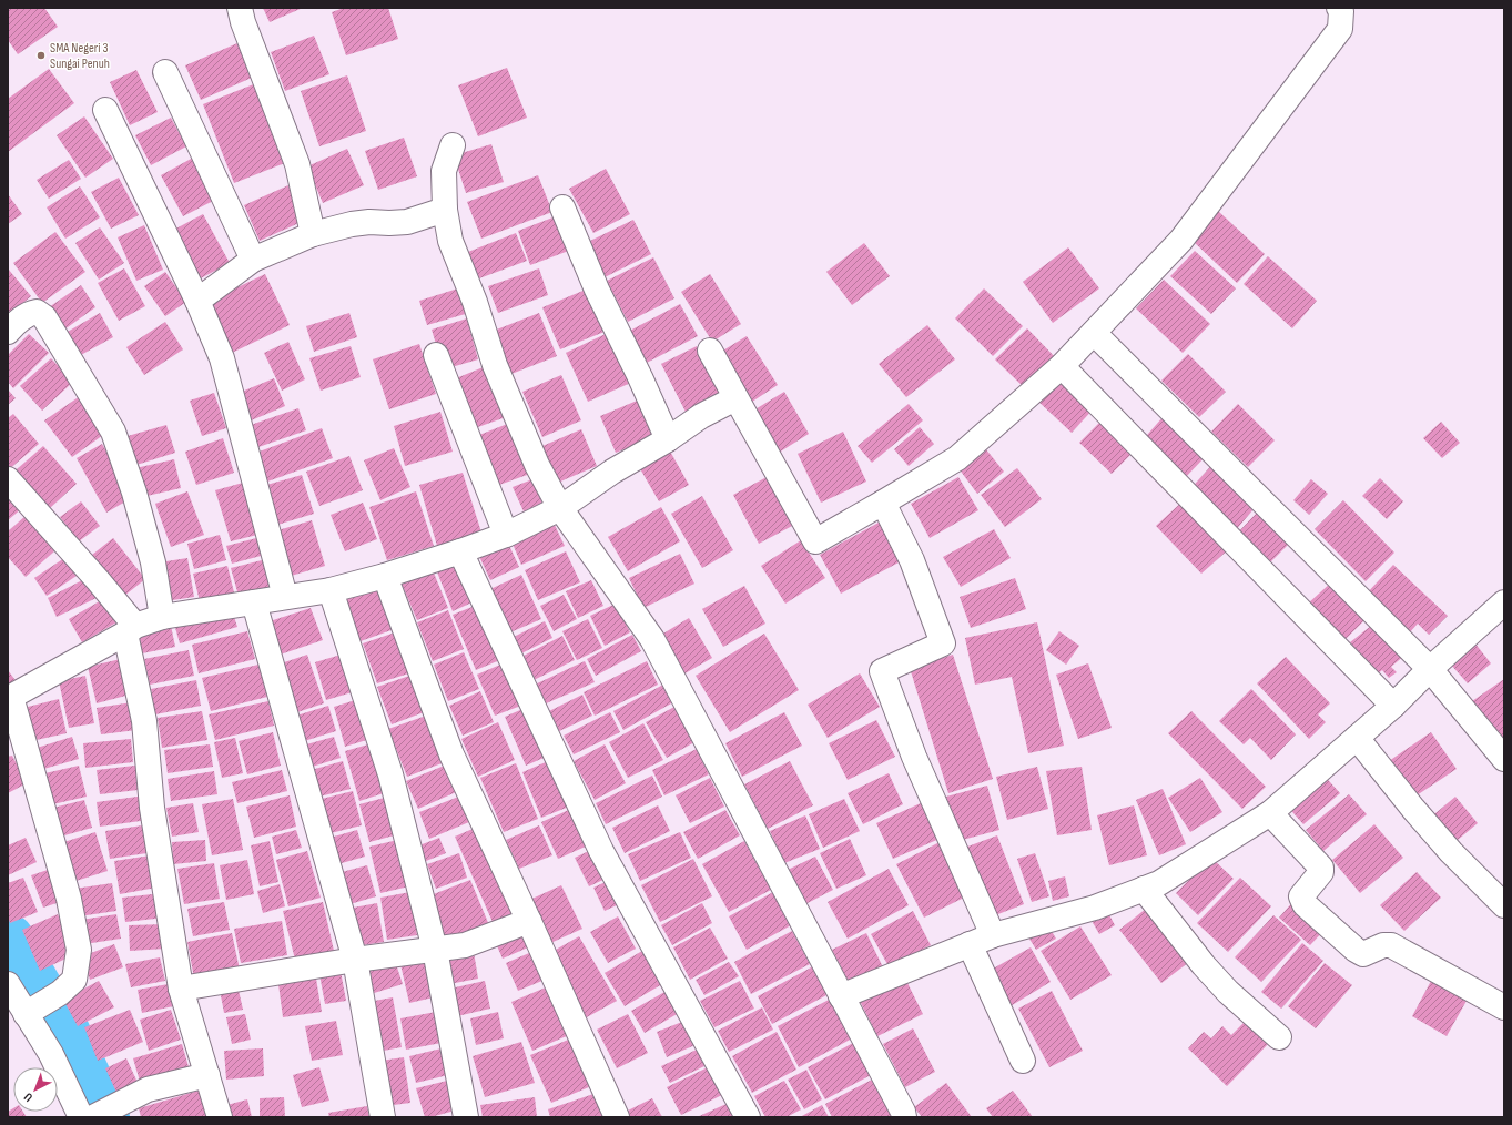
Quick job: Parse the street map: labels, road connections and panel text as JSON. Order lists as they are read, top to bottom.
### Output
{
  "places": ["SMA Negeri 3 Sungai Penuh"],
  "north": "bottom left"
}
